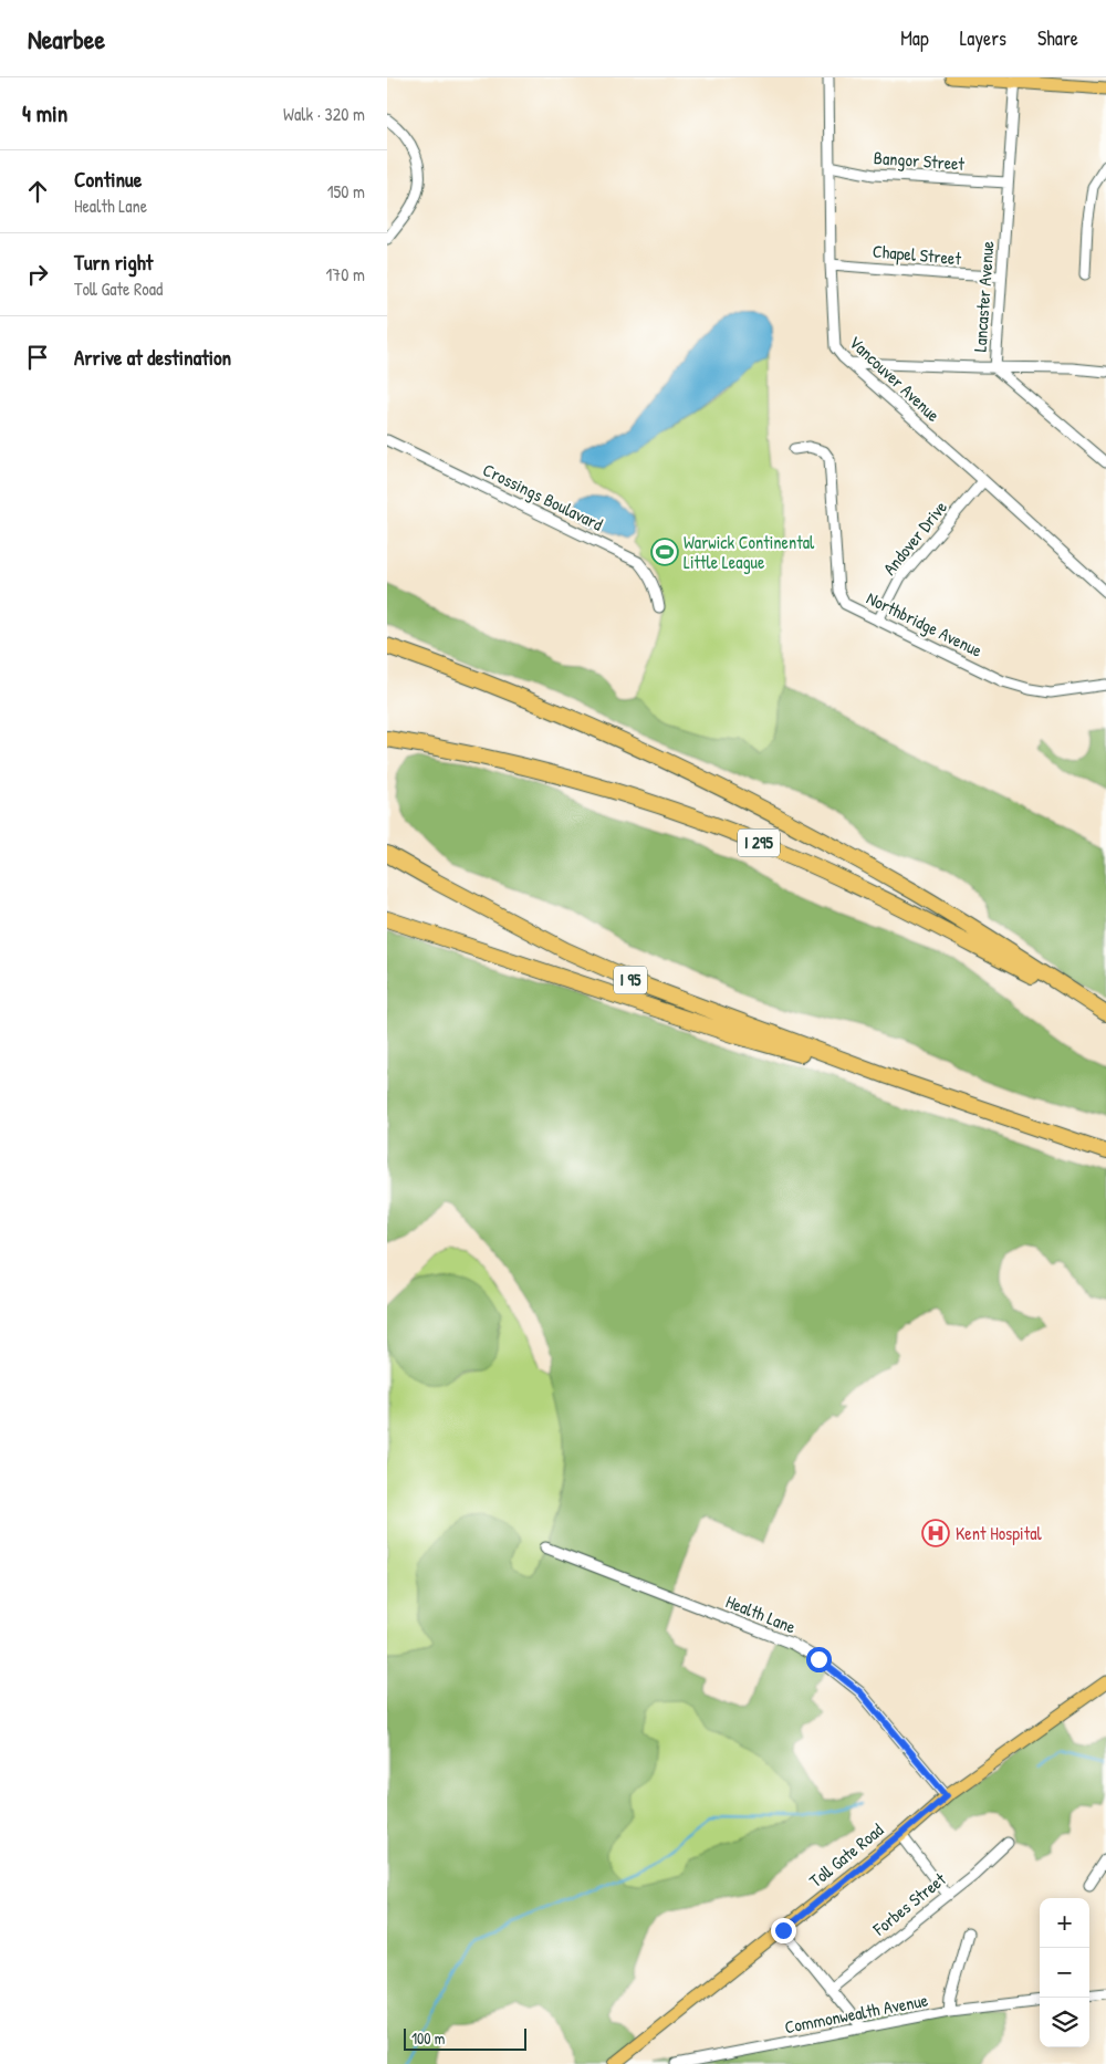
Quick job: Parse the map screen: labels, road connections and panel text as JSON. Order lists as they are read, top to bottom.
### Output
{
  "streets": {
    "highway": ["I 295", "I 95"],
    "main road": ["Toll Gate Road"],
    "street": [
      "Bangor Street",
      "Chapel Street",
      "Lancaster Avenue",
      "Vancouver Avenue",
      "Crossings Boulavard",
      "Andover Drive",
      "Northbridge Avenue",
      "Health Lane",
      "Forbes Street",
      "Commonwealth Avenue"
    ]
  },
  "crossings": [
    ["Bangor Street", "Lancaster Avenue"],
    ["Bangor Street", "Vancouver Avenue"],
    ["Chapel Street", "Lancaster Avenue"],
    ["Chapel Street", "Vancouver Avenue"],
    ["Vancouver Avenue", "Andover Drive"],
    ["Andover Drive", "Northbridge Avenue"],
    ["Health Lane", "Toll Gate Road"]
  ],
  "places": {
    "sports": ["Warwick Continental Little League"],
    "hospital": ["Kent Hospital"]
  },
  "scale_bar": "100 m",
  "page": {
    "header": "Nearbee",
    "nav": ["Map", "Layers", "Share"],
    "heading": ["4 min", "Walk · 320 m"],
    "list": [
      ["Continue", "Health Lane", "150 m"],
      ["Turn right", "Toll Gate Road", "170 m"],
      "Arrive at destination"
    ],
    "map_buttons": ["+", "−"],
    "scale": "100 m"
  }
}
